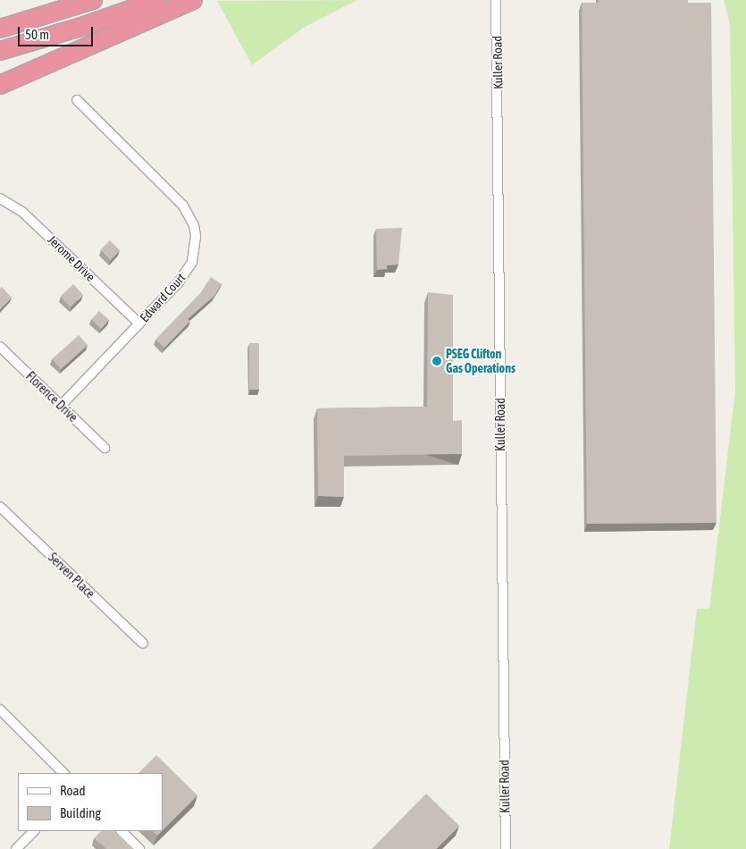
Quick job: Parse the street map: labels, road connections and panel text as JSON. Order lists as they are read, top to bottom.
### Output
{
  "streets": {
    "street": [
      "Kuller Road",
      "Jerome Drive",
      "Edward Court",
      "Florence Drive",
      "Serven Place"
    ]
  },
  "crossings": [
    ["Jerome Drive", "Edward Court"],
    ["Edward Court", "Florence Drive"]
  ],
  "places": ["PSEG Clifton Gas Operations"],
  "legend": ["Road", "Building"],
  "scale_bar": "50 m"
}
